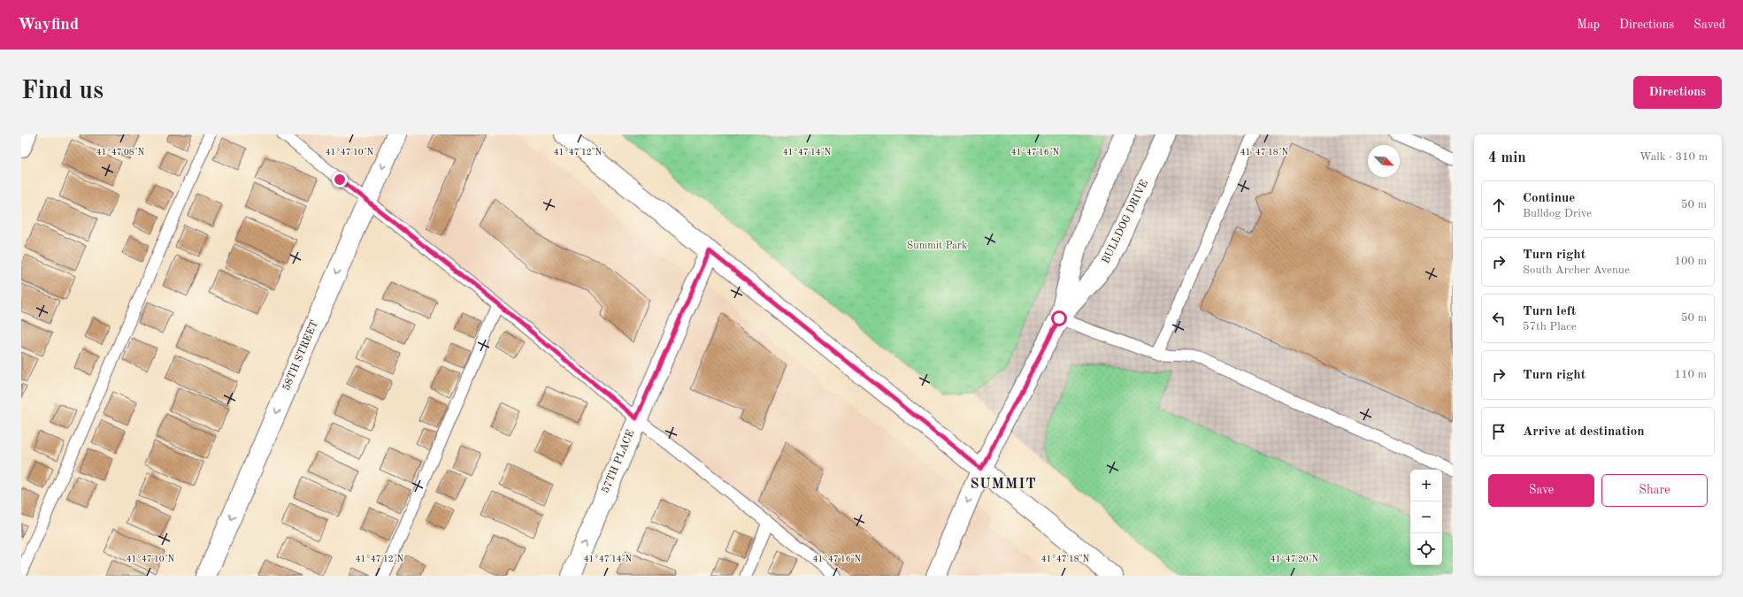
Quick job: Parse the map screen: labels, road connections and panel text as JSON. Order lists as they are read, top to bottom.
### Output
{
  "streets": {
    "street": ["BULLDOG DRIVE", "58TH STREET", "57TH PLACE"]
  },
  "one_way": ["58TH STREET", "57TH PLACE"],
  "districts": ["SUMMIT"],
  "parks": ["Summit Park"],
  "north": "bottom right",
  "page": {
    "header": "Wayfind",
    "nav": ["Map", "Directions", "Saved"],
    "buttons": [
      "Directions",
      ["Save", "Share"]
    ],
    "title": "Find us",
    "heading": ["4 min", "Walk · 310 m"],
    "list": [
      ["Continue", "Bulldog Drive", "50 m"],
      ["Turn right", "South Archer Avenue", "100 m"],
      ["Turn left", "57th Place", "50 m"],
      ["Turn right", "110 m"],
      "Arrive at destination"
    ],
    "map_buttons": ["+", "−"]
  },
  "coordinates": [
    "41°47'08\"N",
    "41°47'10\"N",
    "41°47'12\"N",
    "41°47'14\"N",
    "41°47'16\"N",
    "41°47'18\"N",
    "41°47'20\"N"
  ]
}
